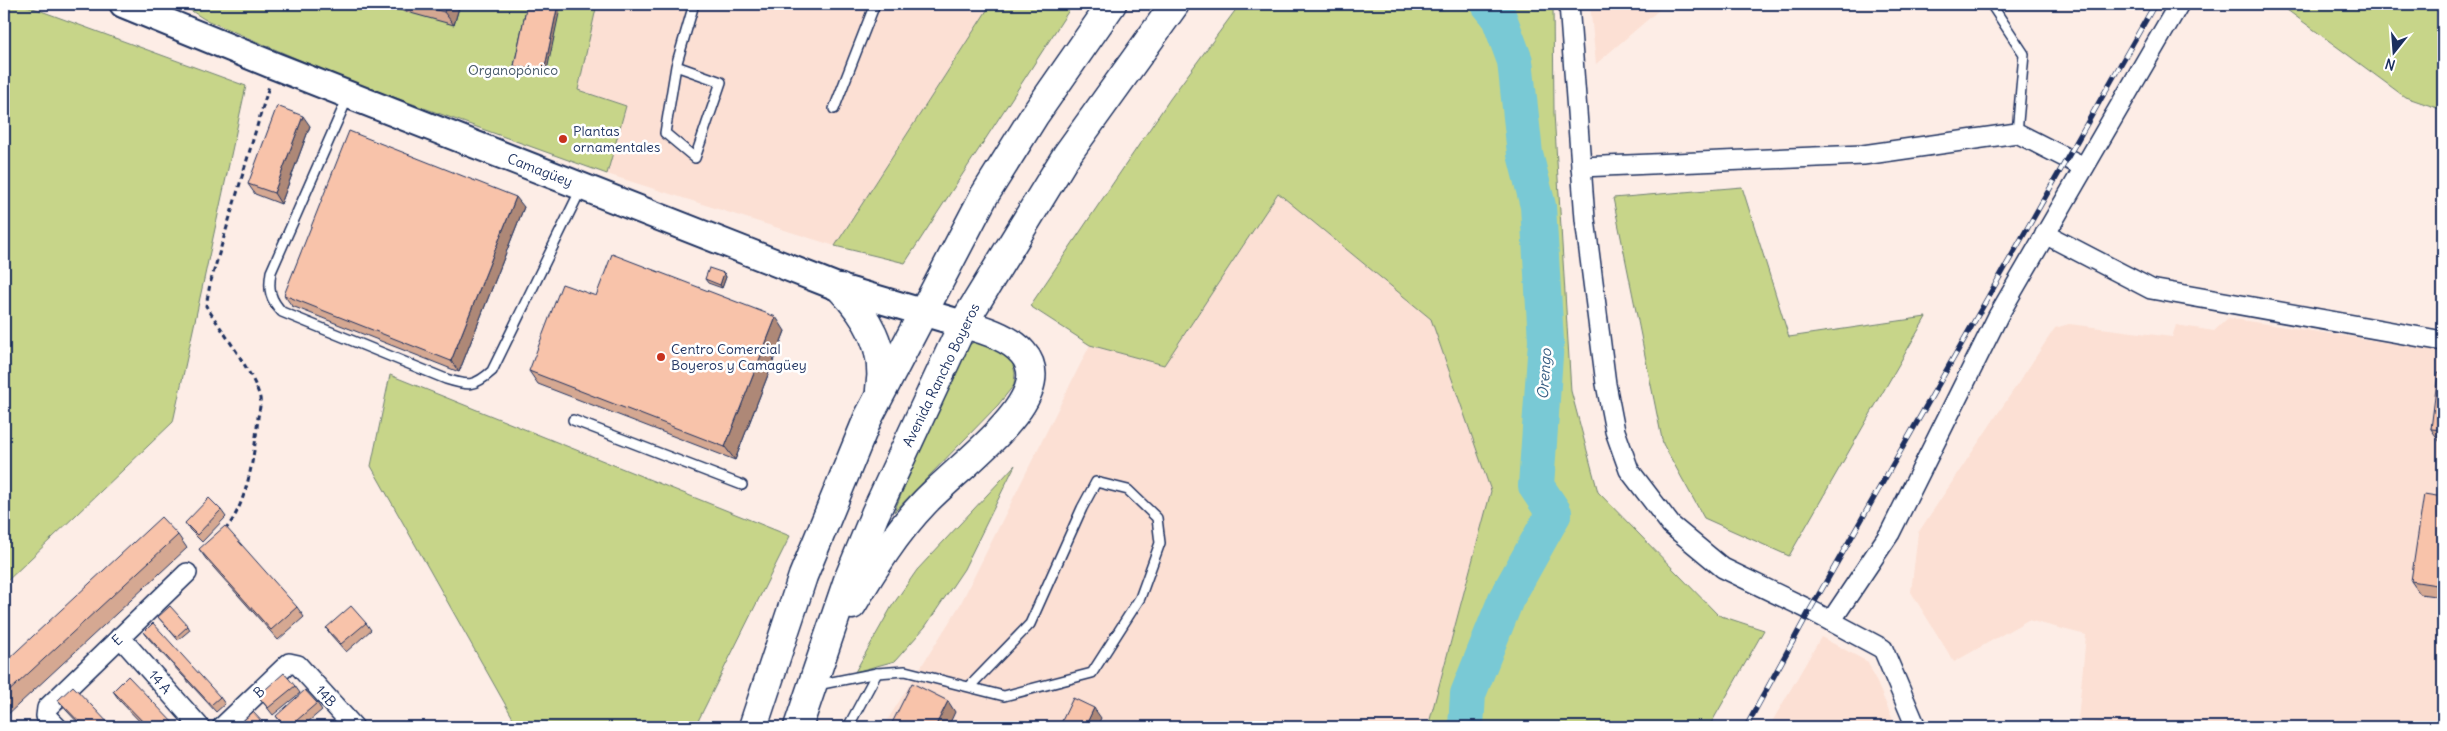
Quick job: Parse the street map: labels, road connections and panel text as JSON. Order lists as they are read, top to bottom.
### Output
{
  "streets": {
    "highway": ["Avenida Rancho Boyeros"],
    "main road": ["Camagüey"],
    "street": [
      "E",
      "14 A",
      "B",
      "14B"
    ]
  },
  "crossings": [
    ["Camagüey", "Avenida Rancho Boyeros"],
    ["E", "14 A"],
    ["B", "14B"]
  ],
  "water": ["Orengo"],
  "parks": ["Organopónico"],
  "places": ["Plantas ornamentales", "Centro Comercial Boyeros y Camagüey"],
  "north": "bottom"
}
